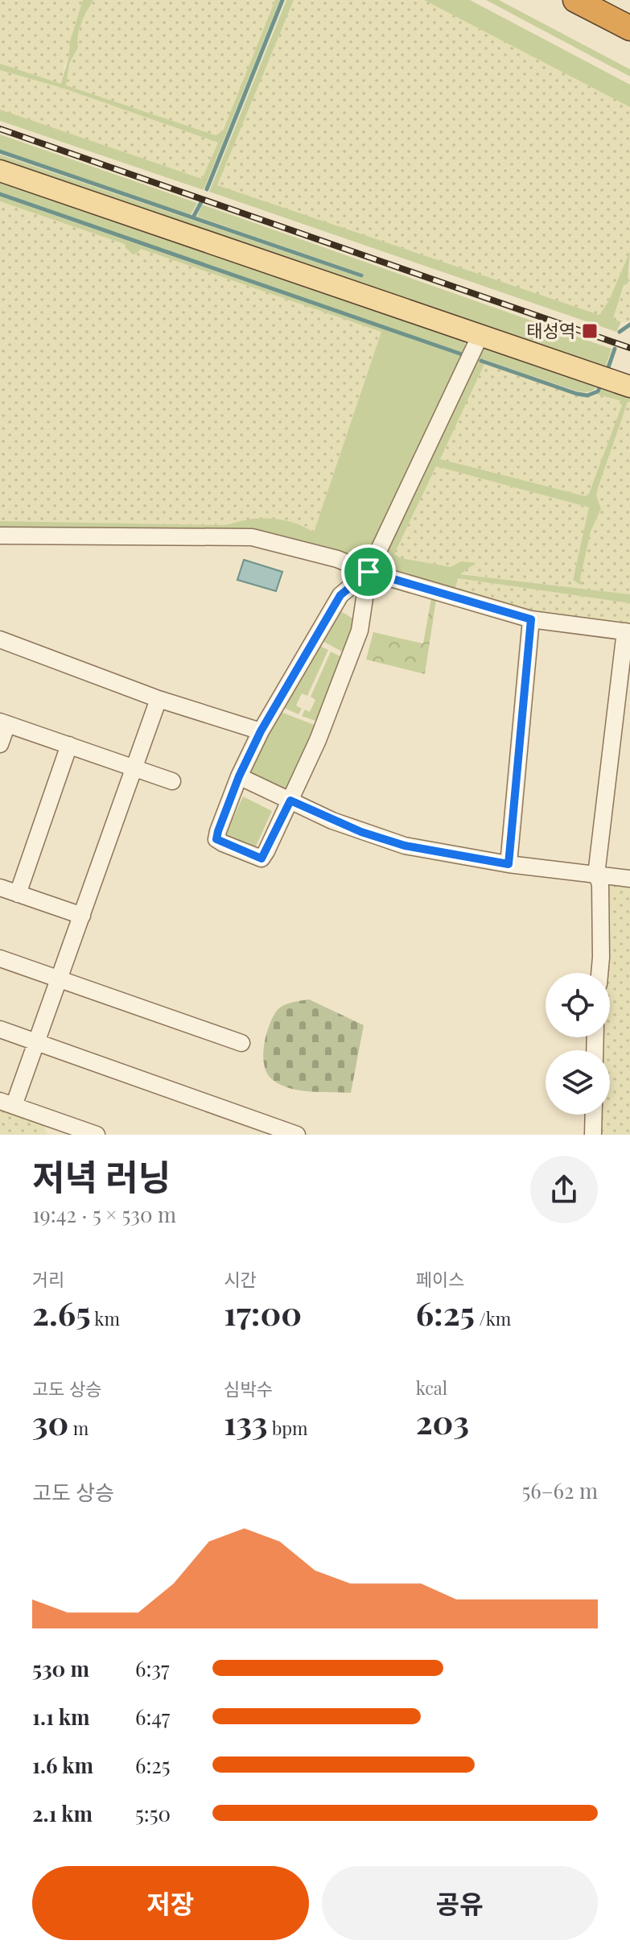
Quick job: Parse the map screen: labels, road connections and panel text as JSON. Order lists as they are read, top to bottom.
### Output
{
  "places": {
    "transit": ["태성역"]
  },
  "page": {
    "heading": ["저녁 러닝", "19:42 · 5 × 530 m"],
    "stats": [
      ["거리", "2.65 km"],
      ["시간", "17:00"],
      ["페이스", "6:25 /km"],
      ["고도 상승", "30 m"],
      ["심박수", "133 bpm"],
      ["kcal", "203"]
    ],
    "chart": ["고도 상승", "56–62 m"],
    "list": [
      {
        "name": "530 m",
        "note": "6:37"
      },
      {
        "name": "1.1 km",
        "note": "6:47"
      },
      {
        "name": "1.6 km",
        "note": "6:25"
      },
      {
        "name": "2.1 km",
        "note": "5:50"
      }
    ],
    "buttons": ["저장", "공유"]
  }
}
